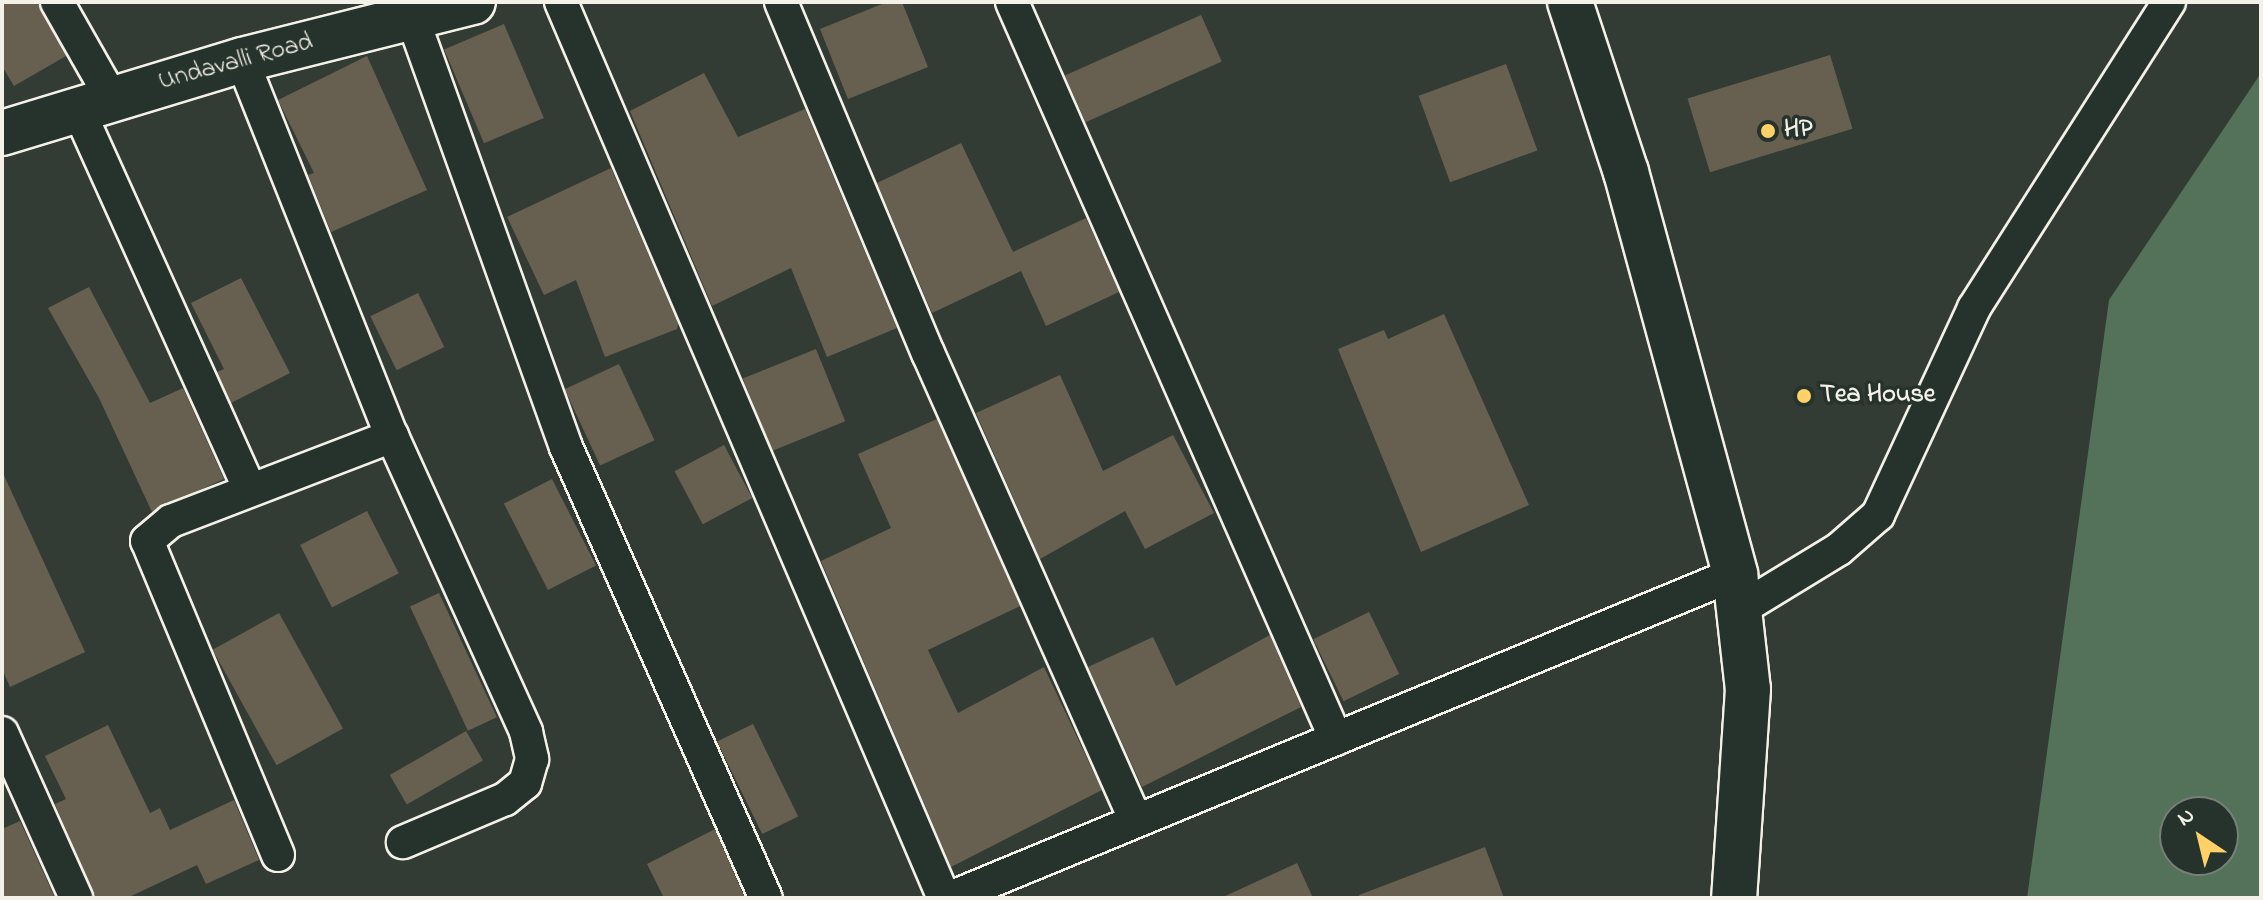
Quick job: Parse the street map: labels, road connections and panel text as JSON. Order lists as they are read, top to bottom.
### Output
{
  "streets": {
    "main road": ["Undavalli Road"]
  },
  "places": ["HP", "Tea House"],
  "north": "top left"
}
